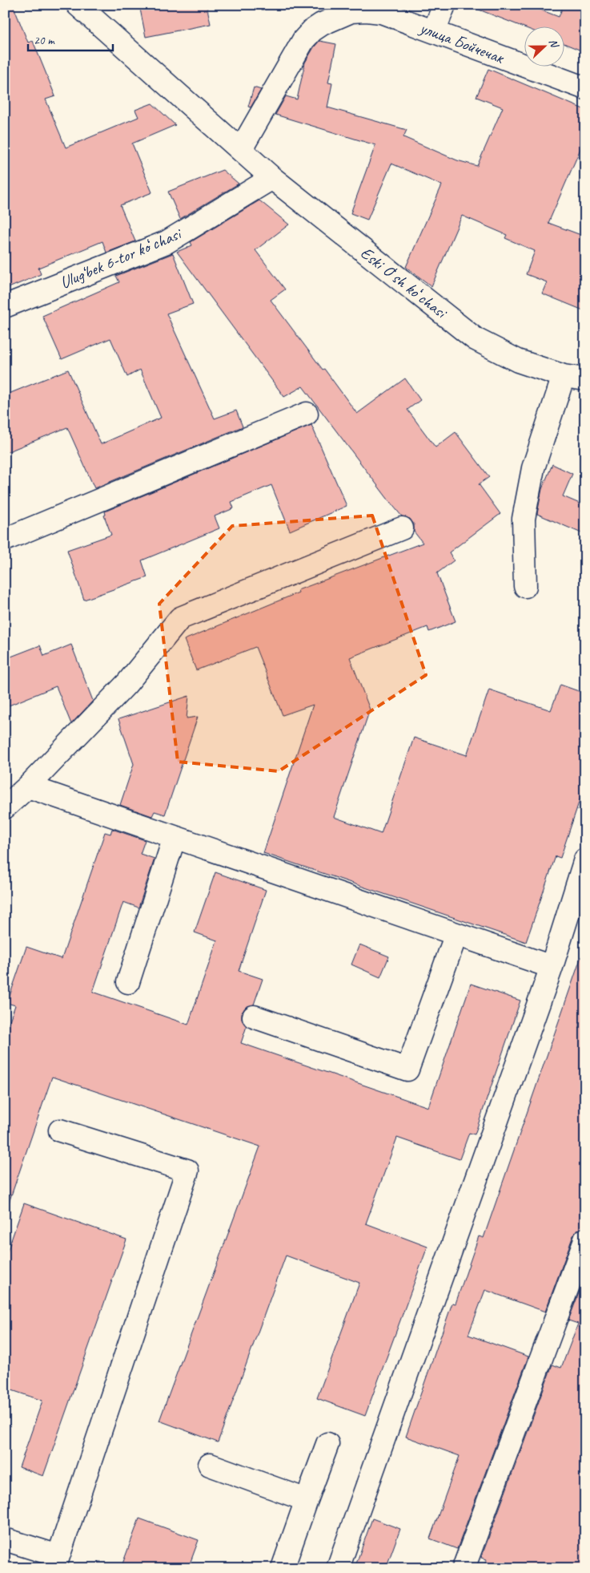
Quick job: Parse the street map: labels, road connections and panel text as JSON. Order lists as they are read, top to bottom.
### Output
{
  "streets": {
    "street": ["улица Бойчечак", "Ulug‘bek 6-tor koʻchasi", "Eski Oʻsh koʻchasi"]
  },
  "crossings": [
    ["улица Бойчечак", "Eski Oʻsh koʻchasi"],
    ["Ulug‘bek 6-tor koʻchasi", "Eski Oʻsh koʻchasi"]
  ],
  "scale_bar": "20 m",
  "north": "right"
}
